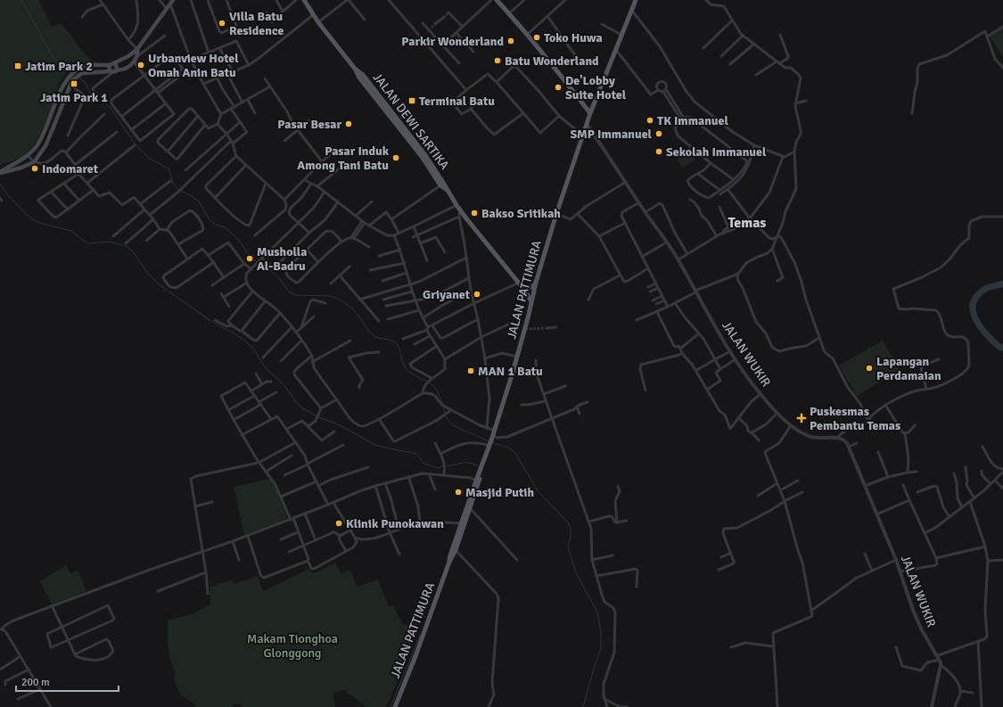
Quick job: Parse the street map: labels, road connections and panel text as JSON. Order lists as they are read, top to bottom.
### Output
{
  "streets": {
    "main road": ["JALAN DEWI SARTIKA", "JALAN PATTIMURA"],
    "street": ["JALAN WUKIR"]
  },
  "crossings": [
    ["JALAN DEWI SARTIKA", "JALAN PATTIMURA"],
    ["JALAN PATTIMURA", "JALAN WUKIR"]
  ],
  "districts": ["Temas"],
  "parks": ["Makam Tionghoa Glonggong"],
  "places": {
    "other": [
      "Villa Batu Residence",
      "Toko Huwa",
      "Parkir Wonderland",
      "Batu Wonderland",
      "Urbanview Hotel Omah Anin Batu",
      "De'Lobby Suite Hotel",
      "TK Immanuel",
      "Pasar Besar",
      "SMP Immanuel",
      "Sekolah Immanuel",
      "Pasar Induk Among Tani Batu",
      "Indomaret",
      "Bakso Sritikah",
      "Musholla Al-Badru",
      "Griyanet",
      "Lapangan Perdamaian",
      "MAN 1 Batu",
      "Masjid Putih",
      "Klinik Punokawan"
    ],
    "transit": ["Jatim Park 2", "Jatim Park 1", "Terminal Batu"],
    "health": ["Puskesmas Pembantu Temas"]
  },
  "scale_bar": "200 m"
}
